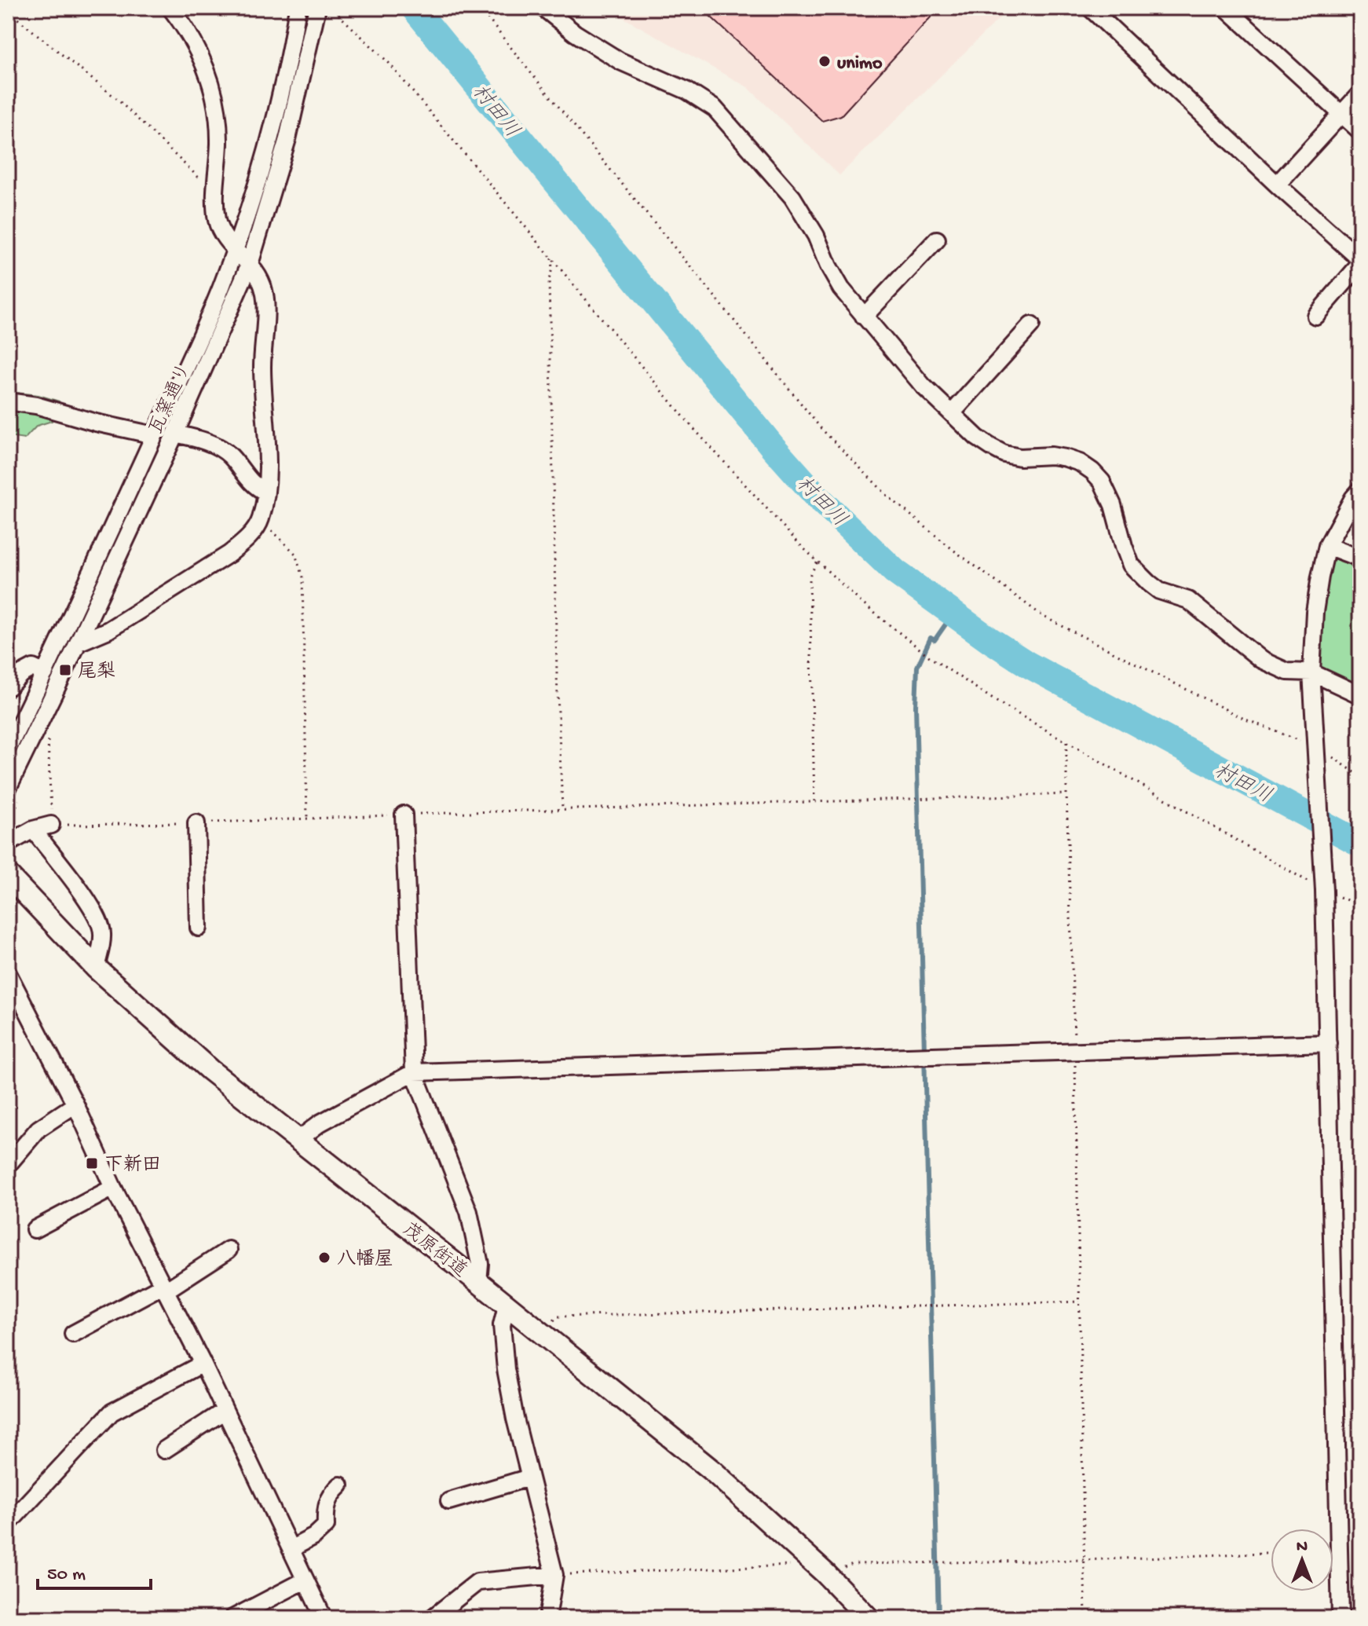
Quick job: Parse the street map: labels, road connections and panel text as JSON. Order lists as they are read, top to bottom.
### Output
{
  "streets": {
    "main road": ["茂原街道"],
    "street": ["瓦窯通り"]
  },
  "water": ["村田川"],
  "places": {
    "other": ["unimo", "八幡屋"],
    "transit": ["尾梨", "下新田"]
  },
  "scale_bar": "50 m",
  "north": "top"
}
